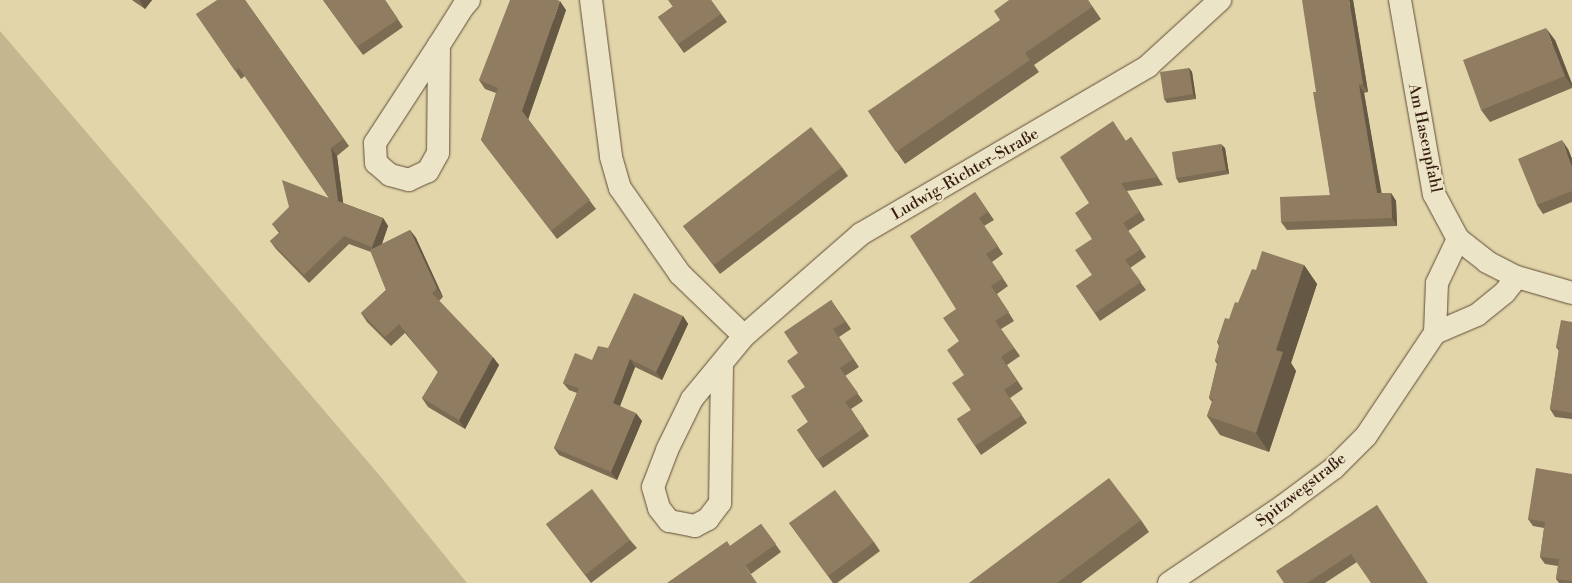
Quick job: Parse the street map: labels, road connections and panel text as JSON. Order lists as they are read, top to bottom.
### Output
{
  "streets": {
    "street": ["Am Hasenpfahl", "Ludwig-Richter-Straße", "Spitzwegstraße"]
  }
}
